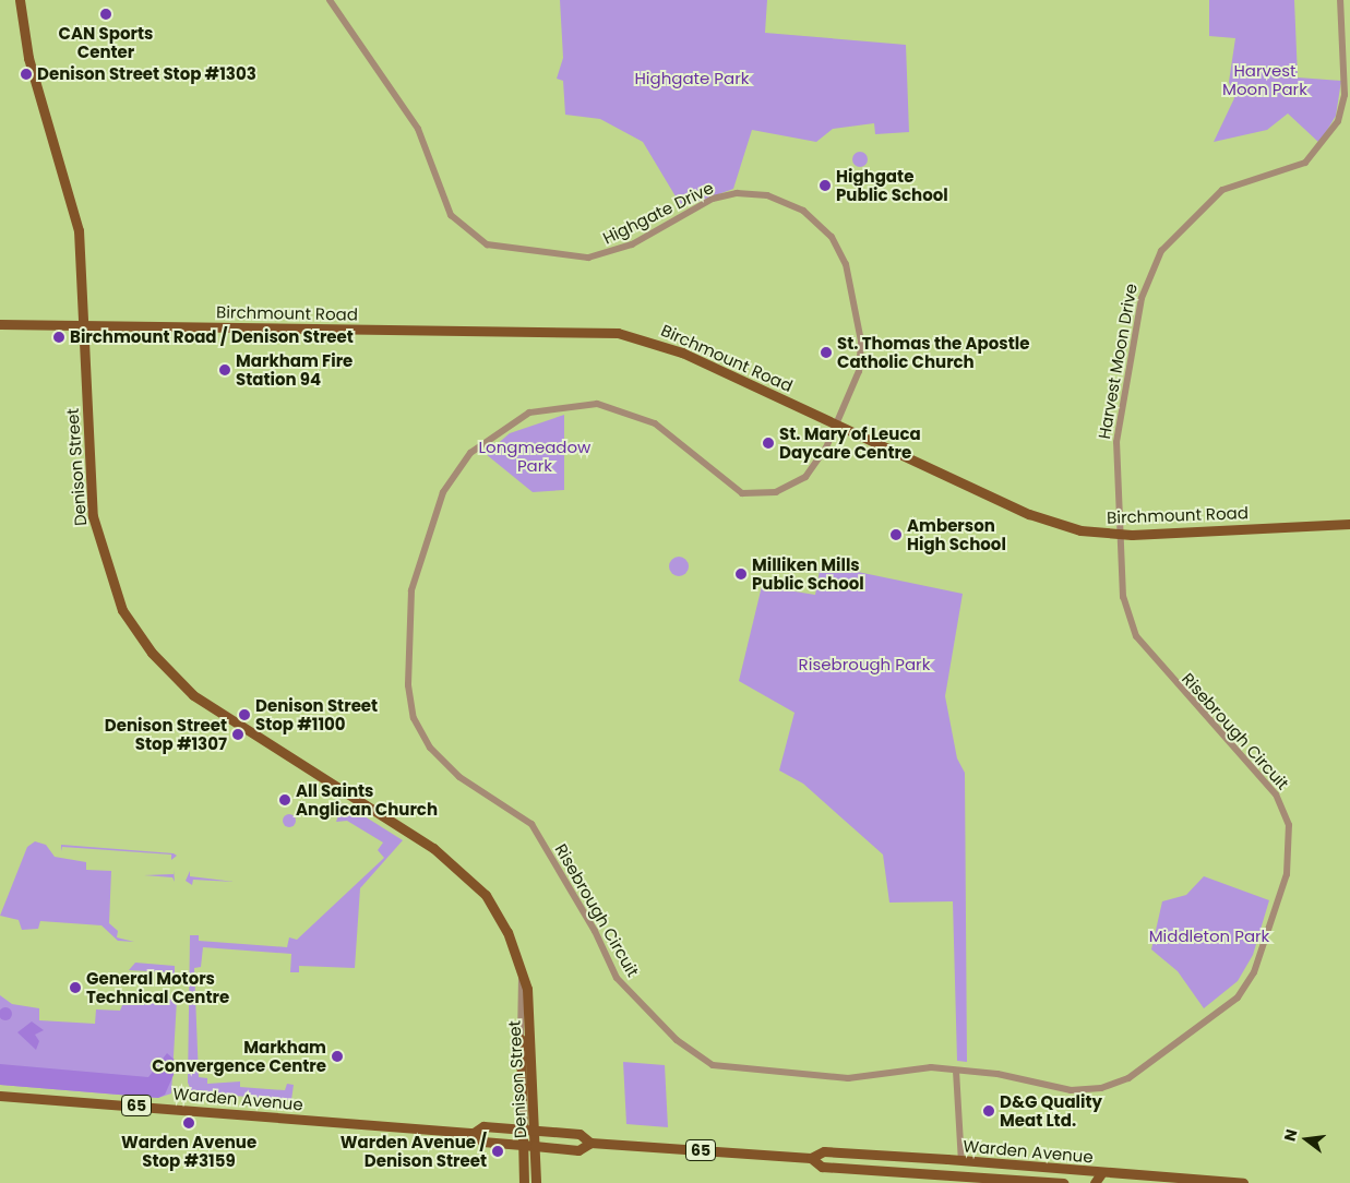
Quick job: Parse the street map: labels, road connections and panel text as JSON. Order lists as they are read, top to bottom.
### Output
{
  "streets": {
    "main road": [
      "Birchmount Road",
      "Denison Street",
      "Warden Avenue",
      "65"
    ],
    "street": ["Highgate Drive", "Harvest Moon Drive", "Risebrough Circuit"]
  },
  "crossings": [
    ["Highgate Drive", "Birchmount Road"],
    ["Highgate Drive", "Risebrough Circuit"],
    ["Birchmount Road", "Harvest Moon Drive"],
    ["Birchmount Road", "Denison Street"],
    ["Birchmount Road", "Risebrough Circuit"],
    ["Harvest Moon Drive", "Risebrough Circuit"],
    ["Denison Street", "Warden Avenue"]
  ],
  "parks": [
    "Harvest Moon Park",
    "Highgate Park",
    "Longmeadow Park",
    "Risebrough Park",
    "Middleton Park"
  ],
  "places": [
    "CAN Sports Center",
    "Denison Street Stop #1303",
    "Highgate Public School",
    "Birchmount Road / Denison Street",
    "St. Thomas the Apostle Catholic Church",
    "Markham Fire Station 94",
    "St. Mary of Leuca Daycare Centre",
    "Amberson High School",
    "Milliken Mills Public School",
    "Denison Street Stop #1100",
    "Denison Street Stop #1307",
    "All Saints Anglican Church",
    "General Motors Technical Centre",
    "Markham Convergence Centre",
    "D&G Quality Meat Ltd.",
    "Warden Avenue Stop #3159",
    "Warden Avenue / Denison Street"
  ],
  "north": "left"
}
